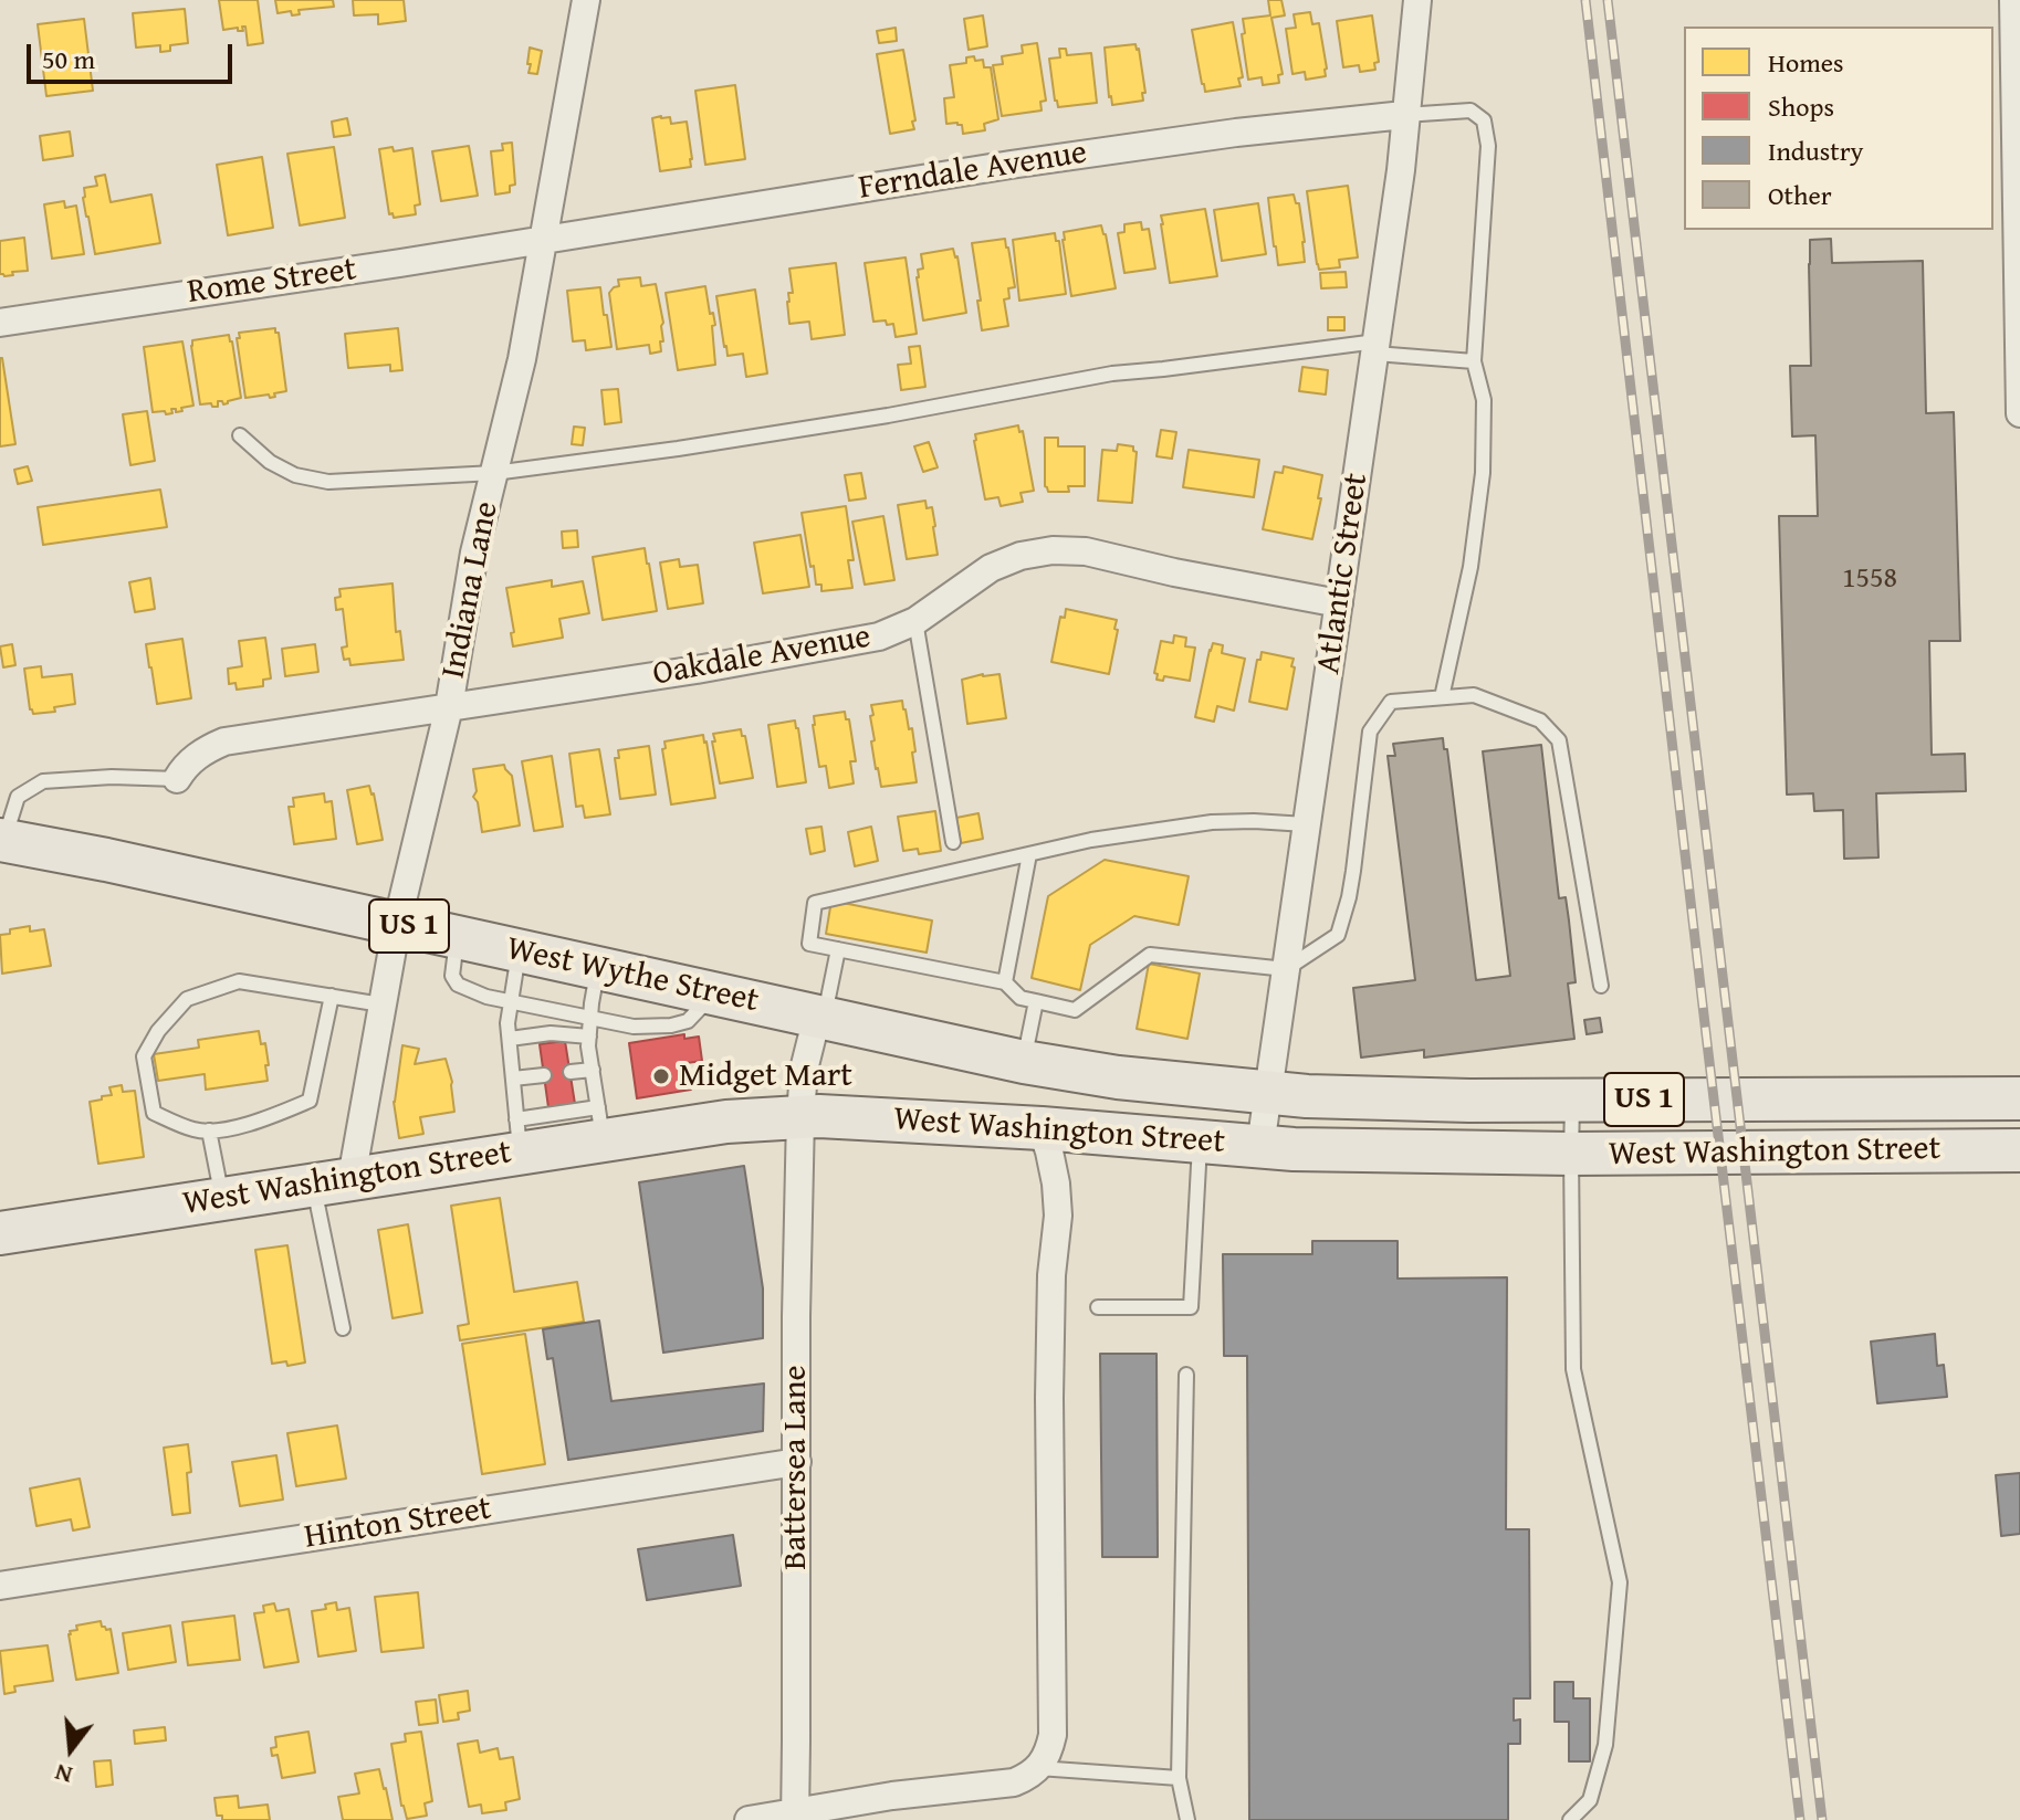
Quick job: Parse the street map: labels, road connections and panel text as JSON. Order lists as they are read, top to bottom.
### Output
{
  "streets": {
    "main road": ["US 1", "West Wythe Street", "West Washington Street"],
    "street": [
      "Ferndale Avenue",
      "Rome Street",
      "Atlantic Street",
      "Indiana Lane",
      "Oakdale Avenue",
      "Battersea Lane",
      "Hinton Street"
    ]
  },
  "crossings": [
    ["Ferndale Avenue", "Rome Street"],
    ["Ferndale Avenue", "Atlantic Street"],
    ["Ferndale Avenue", "Indiana Lane"],
    ["Rome Street", "Indiana Lane"],
    ["Atlantic Street", "Oakdale Avenue"],
    ["Atlantic Street", "West Wythe Street"],
    ["Atlantic Street", "West Washington Street"],
    ["Indiana Lane", "Oakdale Avenue"],
    ["Indiana Lane", "West Wythe Street"],
    ["Indiana Lane", "West Washington Street"],
    ["West Wythe Street", "West Washington Street"],
    ["West Wythe Street", "Battersea Lane"],
    ["West Washington Street", "Battersea Lane"],
    ["Battersea Lane", "Hinton Street"]
  ],
  "places": ["Midget Mart"],
  "house_numbers": ["1558"],
  "legend": [
    "Homes",
    "Shops",
    "Industry",
    "Other"
  ],
  "scale_bar": "50 m",
  "north": "bottom"
}
